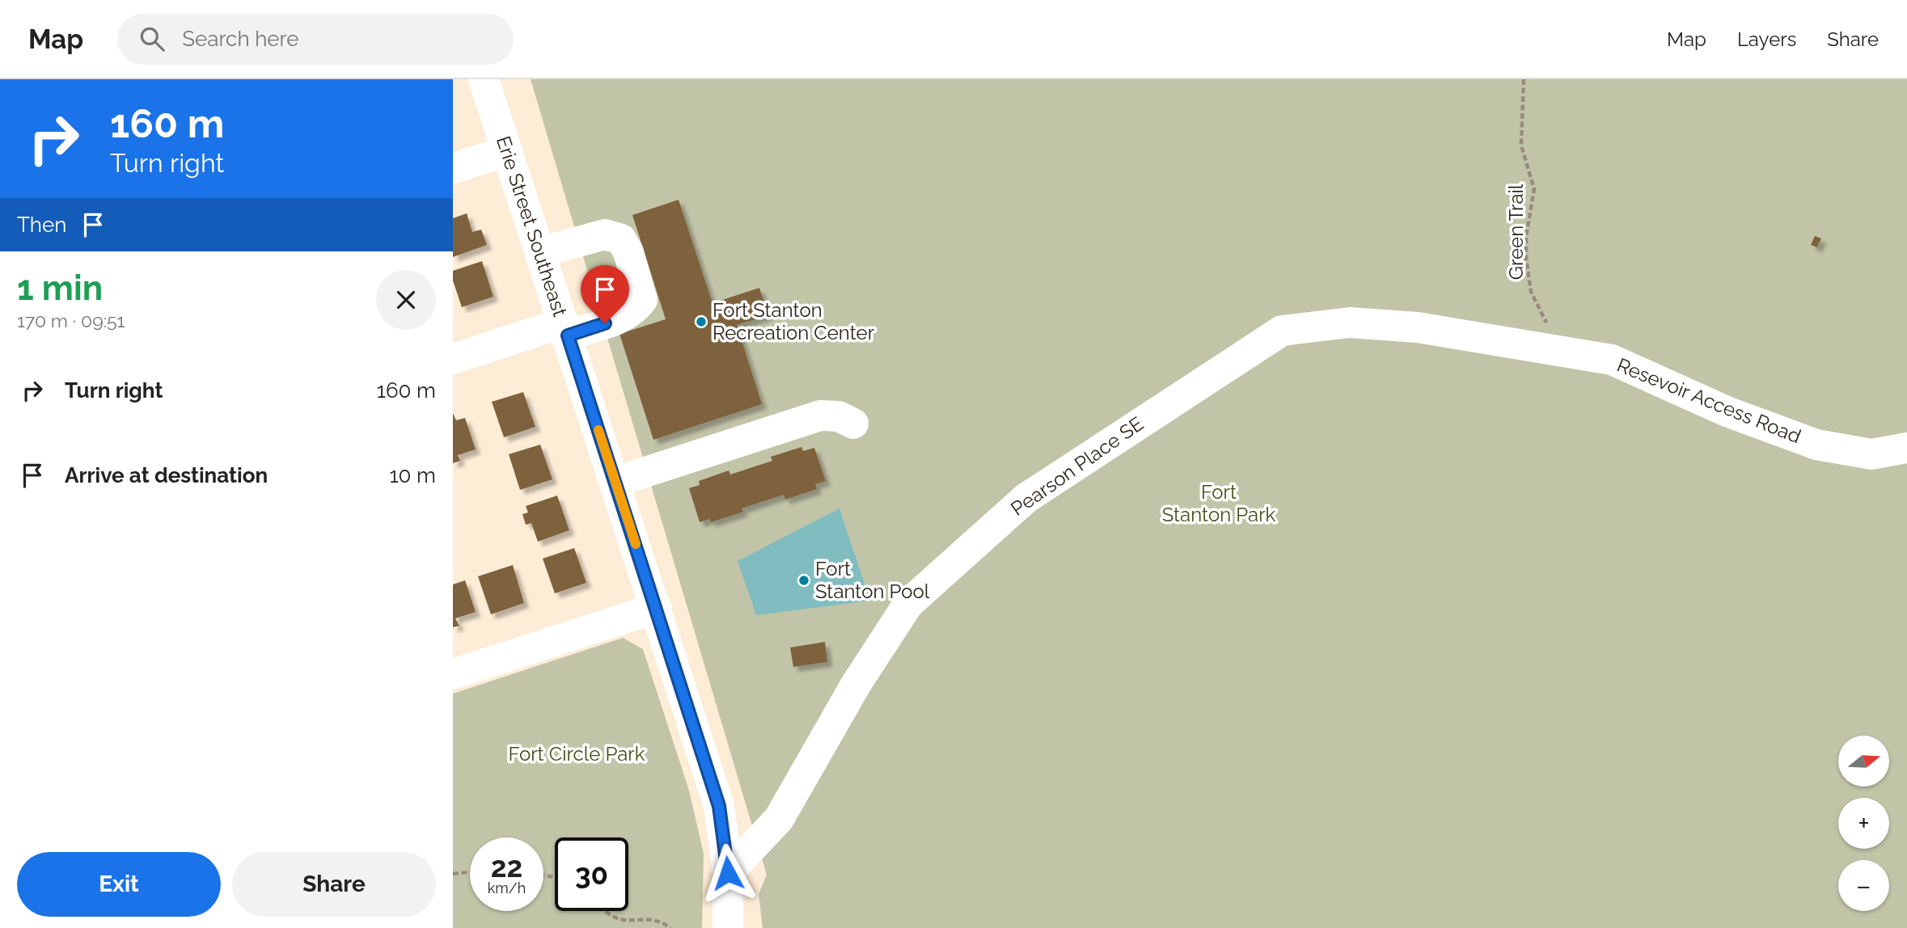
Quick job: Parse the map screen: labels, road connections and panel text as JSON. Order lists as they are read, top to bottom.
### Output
{
  "streets": {
    "street": ["Erie Street Southeast", "Resevoir Access Road", "Pearson Place SE"],
    "path": ["Green Trail"]
  },
  "crossings": [
    ["Erie Street Southeast", "Pearson Place SE"],
    ["Green Trail", "Resevoir Access Road"],
    ["Green Trail", "Pearson Place SE"],
    ["Resevoir Access Road", "Pearson Place SE"]
  ],
  "parks": ["Fort Stanton Park", "Fort Circle Park"],
  "places": ["Fort Stanton Recreation Center", "Fort Stanton Pool"],
  "north": "right",
  "page": {
    "header": "Map",
    "search": "Search here",
    "nav": ["Map", "Layers", "Share"],
    "turn": ["160 m", "Turn right"],
    "then": "Then",
    "heading": ["1 min", "170 m · 09:51"],
    "list": [
      {
        "name": "Turn right",
        "value": "160 m"
      },
      {
        "name": "Arrive at destination",
        "value": "10 m"
      }
    ],
    "map_buttons": ["+", "−"],
    "speed": "22 km/h",
    "limit": "30",
    "buttons": ["Exit", "Share"]
  }
}
